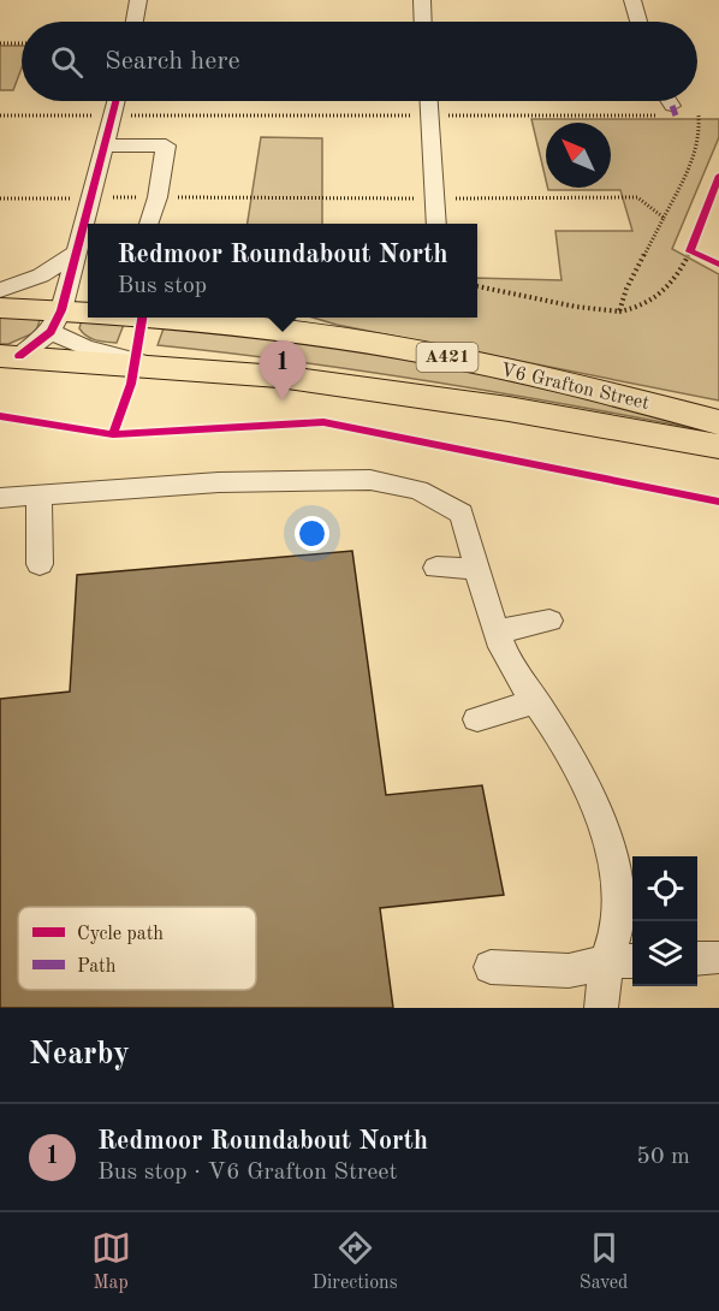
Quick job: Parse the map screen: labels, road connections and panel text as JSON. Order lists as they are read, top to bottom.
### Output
{
  "streets": {
    "highway": ["A421", "V6 Grafton Street"]
  },
  "legend": ["Cycle path", "Path"],
  "north": "top left",
  "page": {
    "search": "Search here",
    "popup": ["Redmoor Roundabout North", "Bus stop"],
    "pins": "1",
    "heading": "Nearby",
    "list": [
      {
        "mark": "1",
        "name": "Redmoor Roundabout North",
        "note": "Bus stop · V6 Grafton Street",
        "value": "50 m"
      }
    ],
    "nav": ["Map", "Directions", "Saved"]
  }
}
